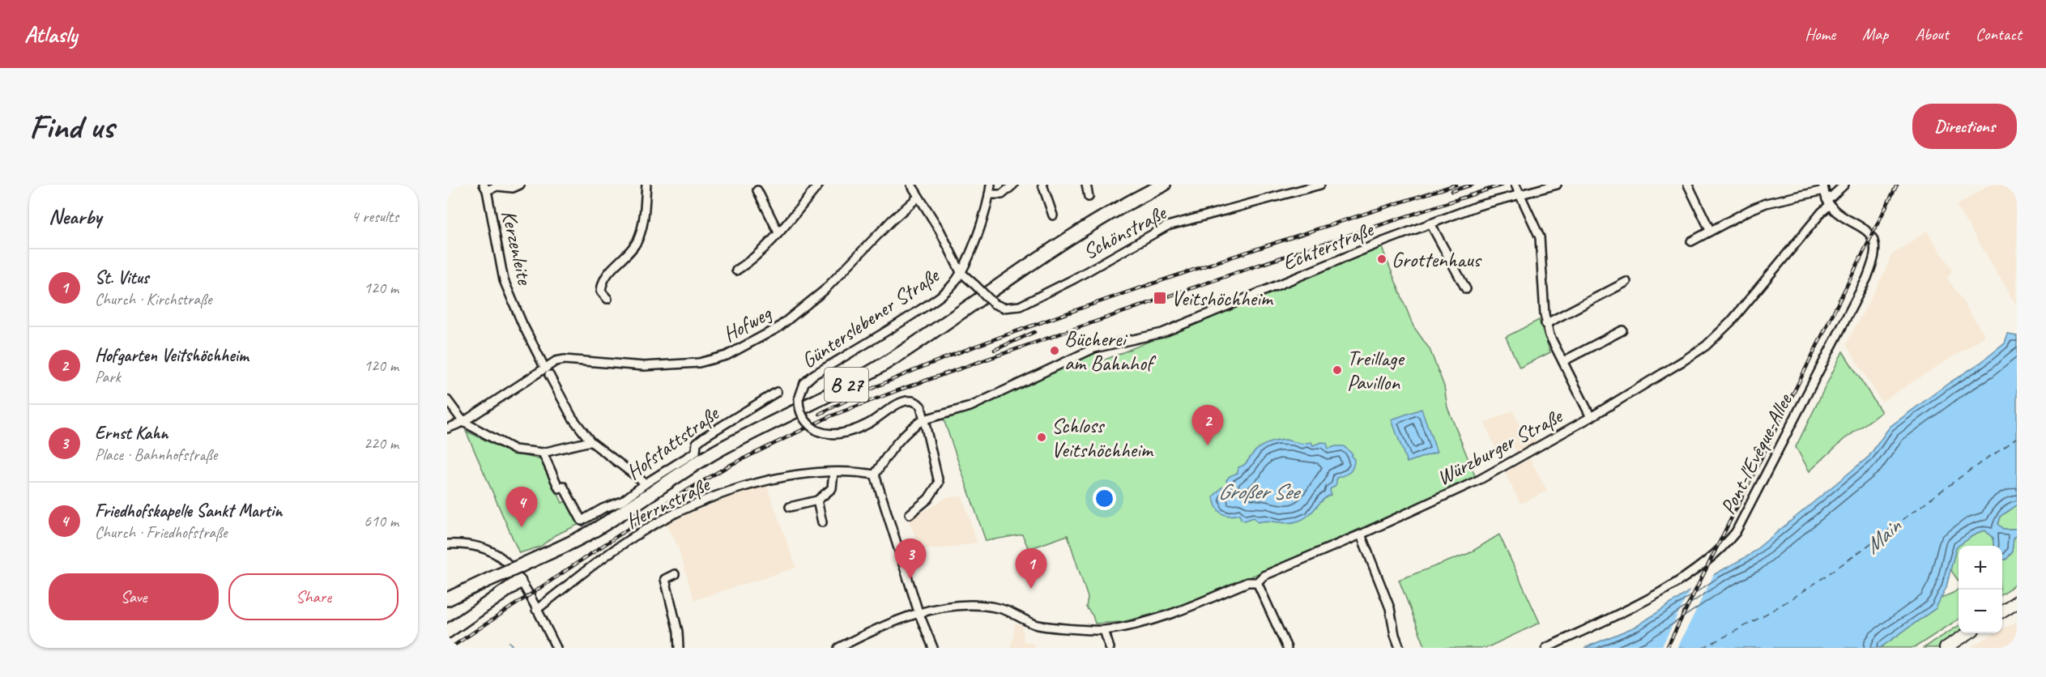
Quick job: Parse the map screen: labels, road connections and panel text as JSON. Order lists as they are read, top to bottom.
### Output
{
  "streets": {
    "main road": ["B 27"],
    "street": [
      "Schönstraße",
      "Echterstraße",
      "Kerzenleite",
      "Günterslebener Straße",
      "Hofweg",
      "Hofstattstraße",
      "Würzburger Straße",
      "Pont-l'Evêque-Allee",
      "Herrnstraße"
    ]
  },
  "crossings": [
    ["Schönstraße", "Günterslebener Straße"],
    ["Echterstraße", "Günterslebener Straße"],
    ["Kerzenleite", "Hofweg"],
    ["Kerzenleite", "Hofstattstraße"],
    ["Würzburger Straße", "Pont-l'Evêque-Allee"]
  ],
  "water": ["Großer See", "Main"],
  "places": {
    "other": [
      "Grottenhaus",
      "Bücherei am Bahnhof",
      "Treillage Pavillon",
      "Schloss Veitshöchheim"
    ],
    "transit": ["Veitshöchheim"]
  },
  "page": {
    "header": "Atlasly",
    "nav": [
      "Home",
      "Map",
      "About",
      "Contact"
    ],
    "buttons": [
      "Directions",
      ["Save", "Share"]
    ],
    "title": "Find us",
    "heading": ["Nearby", "4 results"],
    "list": [
      {
        "mark": "1",
        "name": "St. Vitus",
        "note": "Church · Kirchstraße",
        "value": "120 m"
      },
      {
        "mark": "2",
        "name": "Hofgarten Veitshöchheim",
        "note": "Park",
        "value": "120 m"
      },
      {
        "mark": "3",
        "name": "Ernst Kahn",
        "note": "Place · Bahnhofstraße",
        "value": "220 m"
      },
      {
        "mark": "4",
        "name": "Friedhofskapelle Sankt Martin",
        "note": "Church · Friedhofstraße",
        "value": "610 m"
      }
    ],
    "pins": [
      "2",
      "4",
      "3",
      "1"
    ],
    "map_buttons": ["+", "−"]
  }
}
